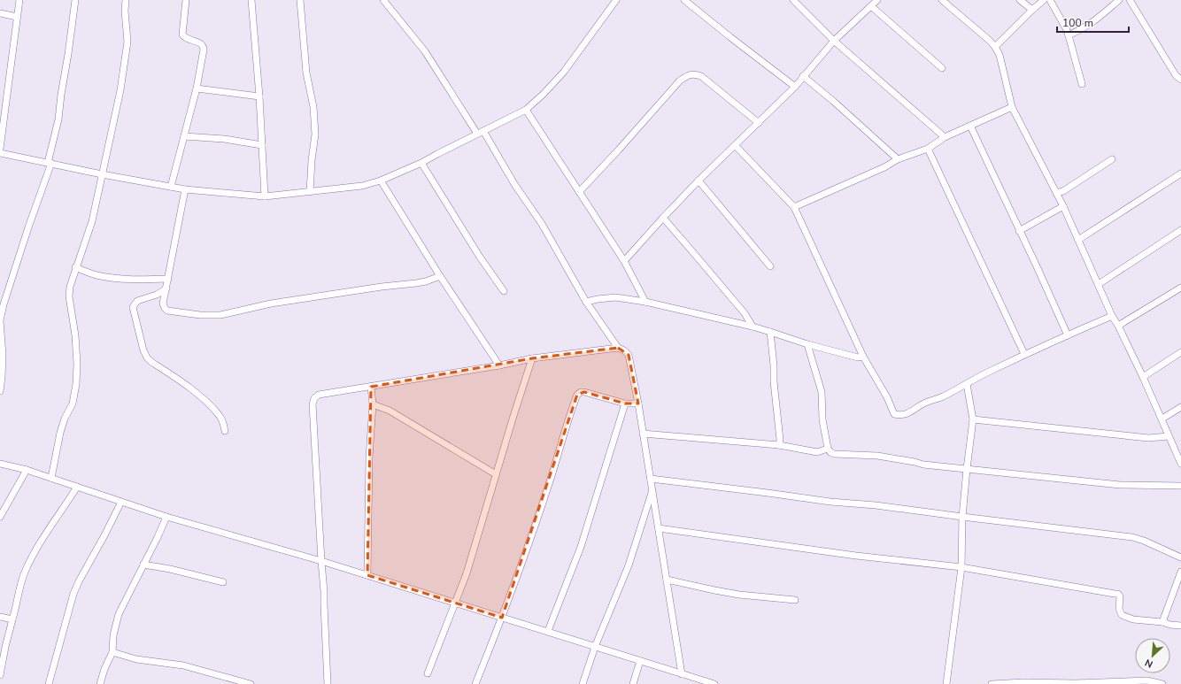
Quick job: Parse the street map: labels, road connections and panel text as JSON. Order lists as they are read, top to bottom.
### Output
{
  "scale_bar": "100 m",
  "north": "bottom left"
}
